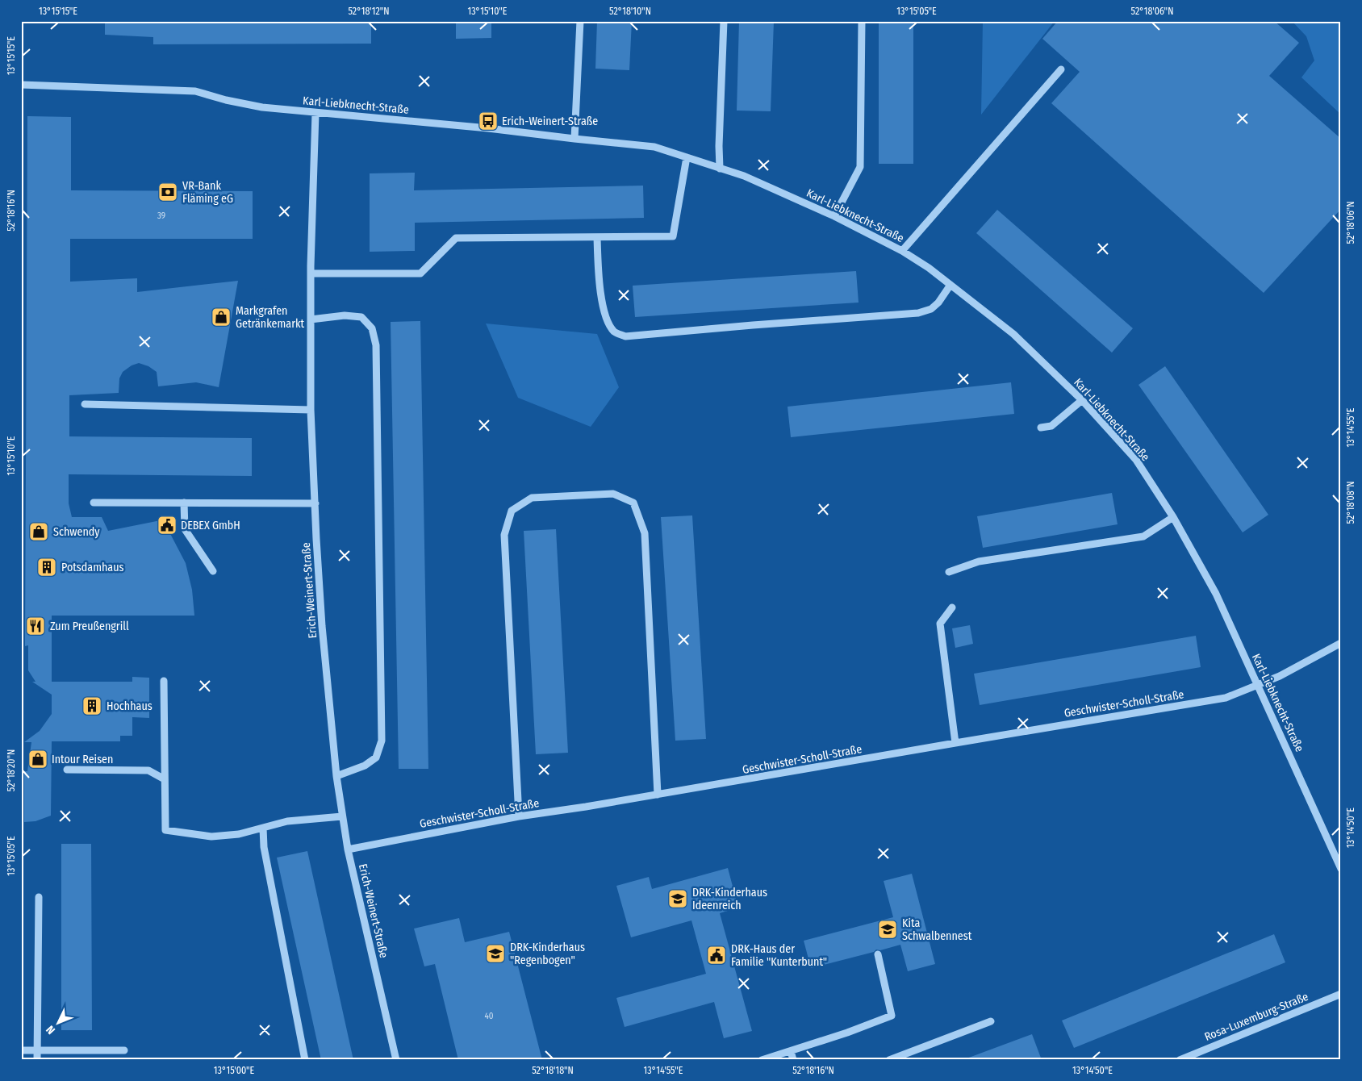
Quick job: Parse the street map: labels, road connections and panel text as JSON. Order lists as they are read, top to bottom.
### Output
{
  "streets": {
    "street": [
      "Karl-Liebknecht-Straße",
      "Erich-Weinert-Straße",
      "Geschwister-Scholl-Straße",
      "Rosa-Luxemburg-Straße"
    ]
  },
  "crossings": [
    ["Karl-Liebknecht-Straße", "Erich-Weinert-Straße"],
    ["Karl-Liebknecht-Straße", "Geschwister-Scholl-Straße"],
    ["Erich-Weinert-Straße", "Geschwister-Scholl-Straße"]
  ],
  "places": {
    "bus stop": ["Erich-Weinert-Straße"],
    "bank": ["VR-Bank Fläming eG"],
    "shop": ["Markgrafen Getränkemarkt", "Schwendy", "Intour Reisen"],
    "public building": ["DEBEX GmbH", "DRK-Haus der Familie \"Kunterbunt\""],
    "building": ["Potsdamhaus", "Hochhaus"],
    "restaurant": ["Zum Preußengrill"],
    "school or university": ["DRK-Kinderhaus Ideenreich", "Kita Schwalbennest", "DRK-Kinderhaus \"Regenbogen\""]
  },
  "house_numbers": ["39", "40"],
  "north": "bottom left",
  "coordinates": [
    "13°15'15\"E",
    "52°18'12\"N",
    "13°15'10\"E",
    "52°18'10\"N",
    "13°15'05\"E",
    "52°18'06\"N",
    "52°18'16\"N",
    "13°14'55\"E",
    "52°18'08\"N",
    "52°18'20\"N",
    "13°14'50\"E",
    "13°15'00\"E",
    "52°18'18\"N"
  ]
}
